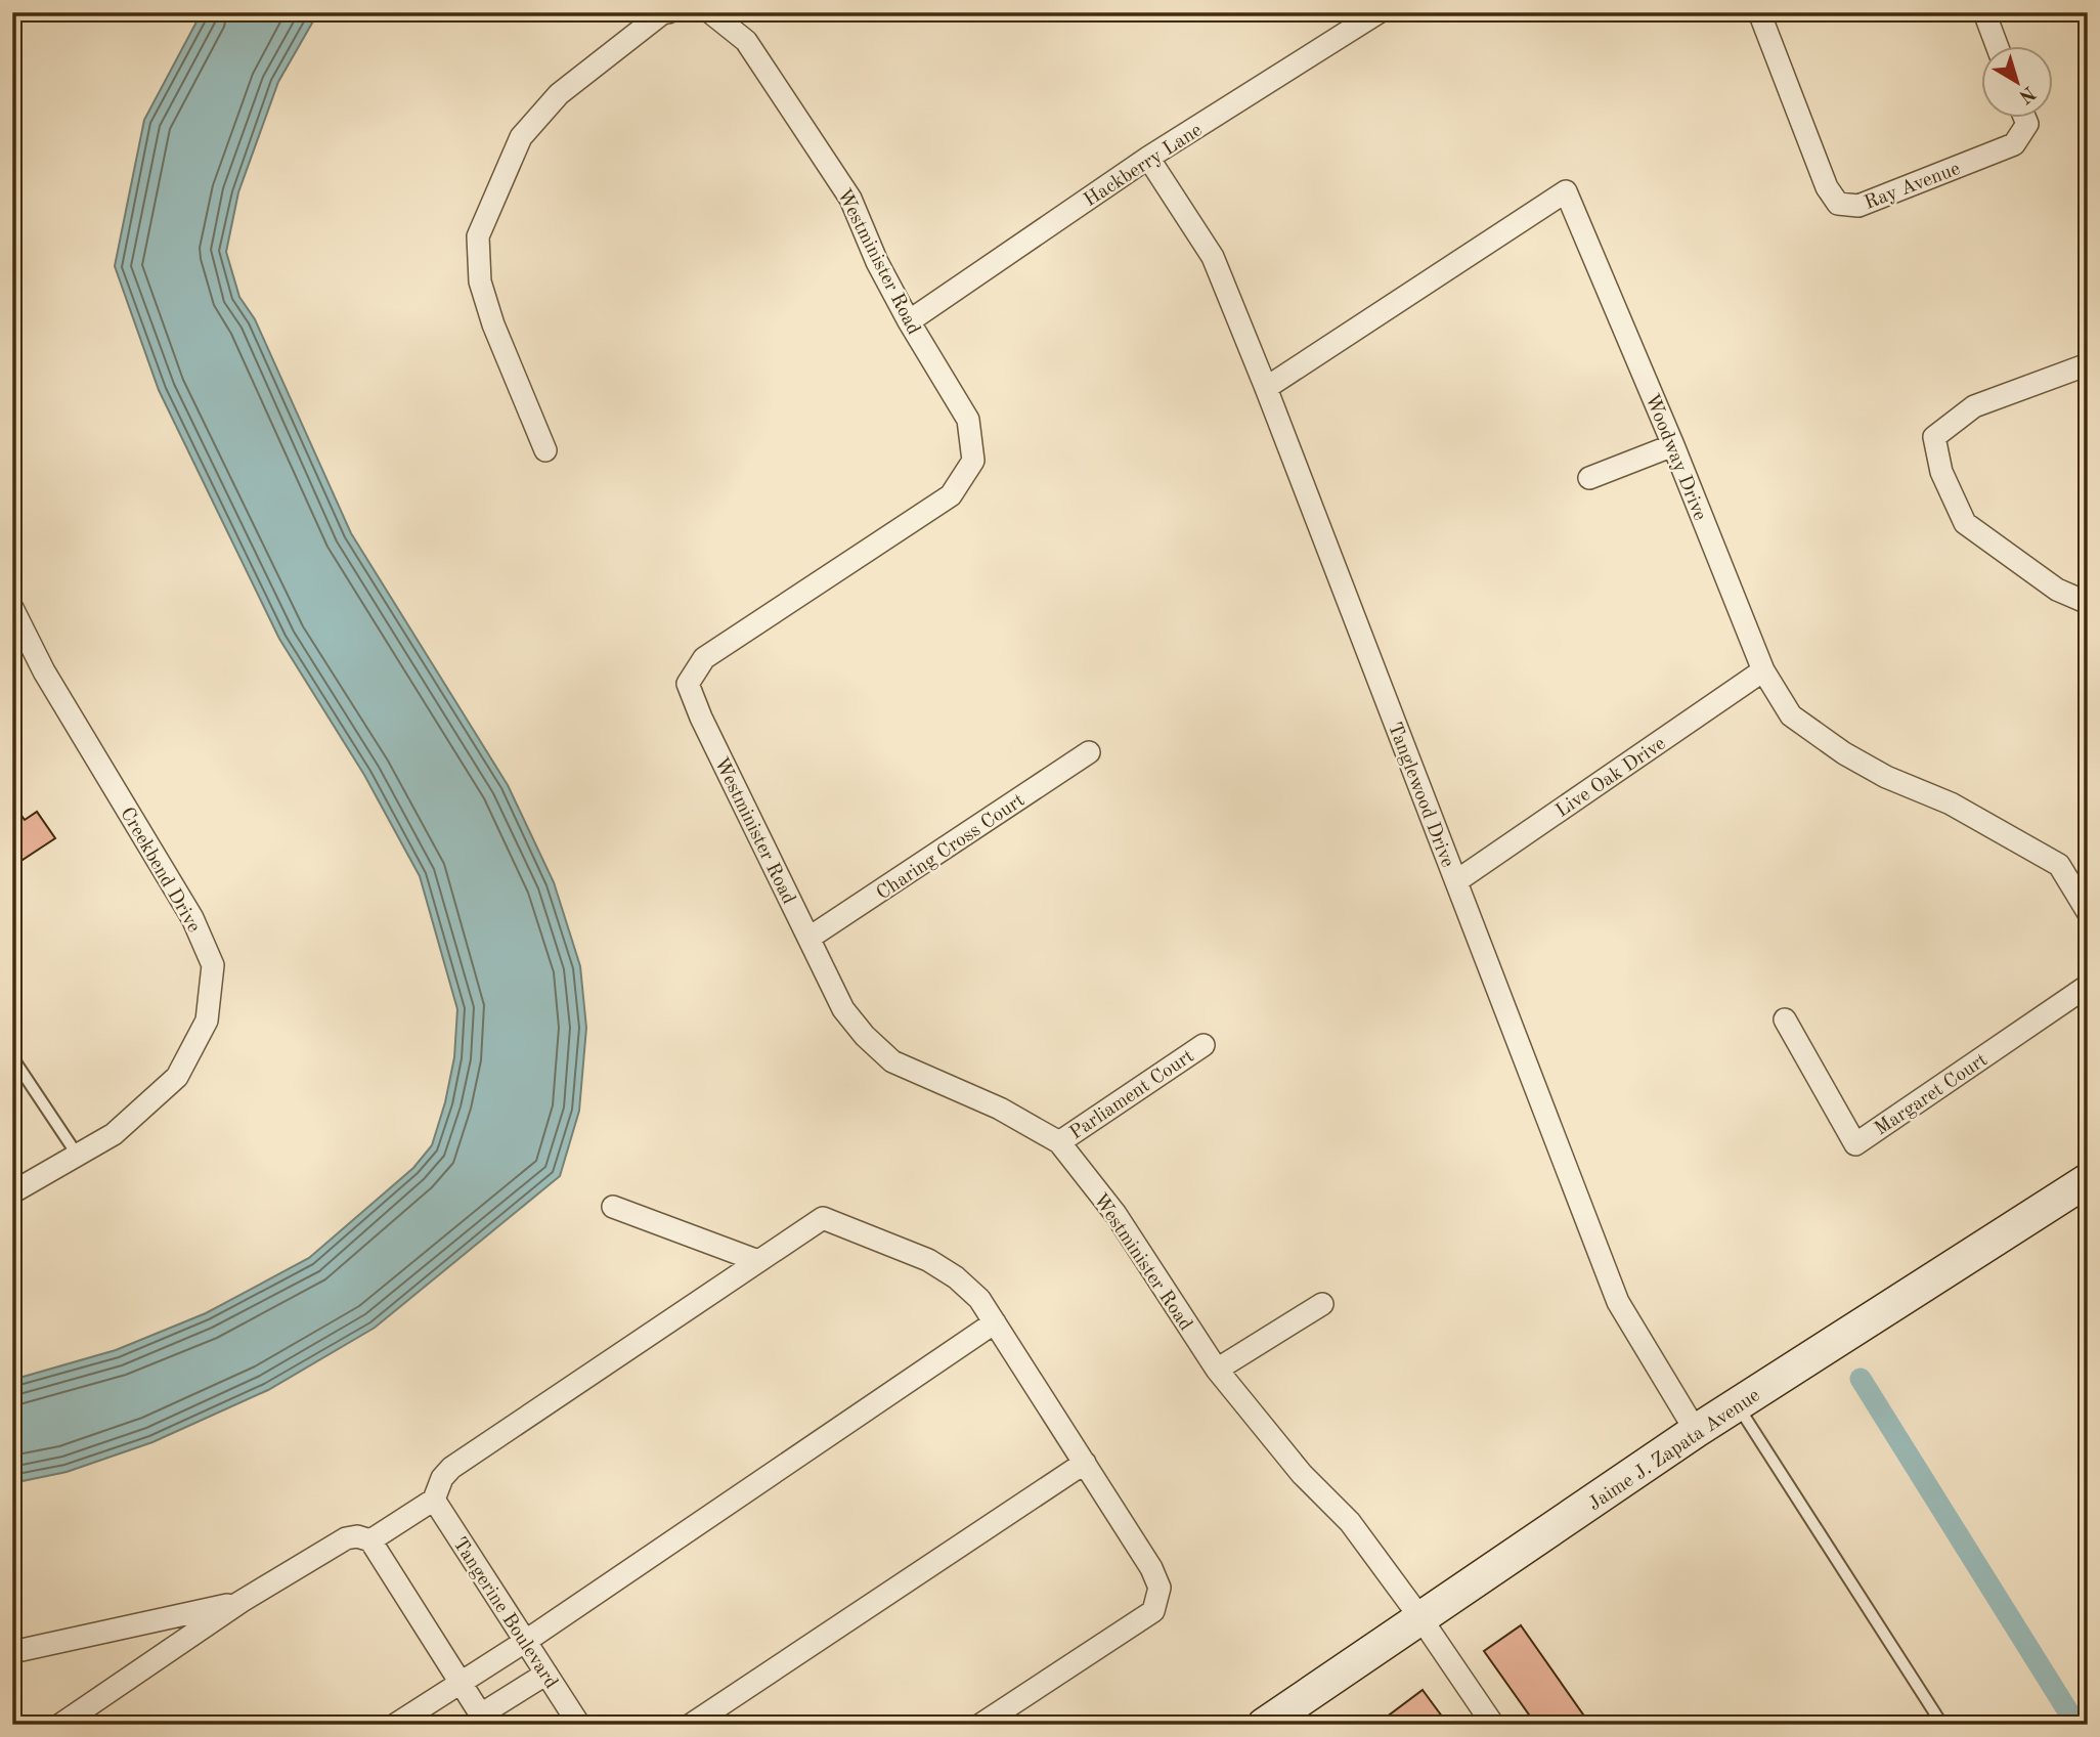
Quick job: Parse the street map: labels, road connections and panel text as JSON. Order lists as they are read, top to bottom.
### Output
{
  "streets": {
    "street": [
      "Hackberry Lane",
      "Ray Avenue",
      "Westminister Road",
      "Woodway Drive",
      "Live Oak Drive",
      "Tanglewood Drive",
      "Charing Cross Court",
      "Creekbend Drive",
      "Parliament Court",
      "Margaret Court",
      "Jaime J. Zapata Avenue",
      "Tangerine Boulevard"
    ]
  },
  "crossings": [
    ["Hackberry Lane", "Westminister Road"],
    ["Hackberry Lane", "Tanglewood Drive"],
    ["Westminister Road", "Charing Cross Court"],
    ["Westminister Road", "Parliament Court"],
    ["Westminister Road", "Jaime J. Zapata Avenue"],
    ["Woodway Drive", "Live Oak Drive"],
    ["Woodway Drive", "Tanglewood Drive"],
    ["Live Oak Drive", "Tanglewood Drive"],
    ["Tanglewood Drive", "Jaime J. Zapata Avenue"]
  ],
  "north": "bottom right"
}
